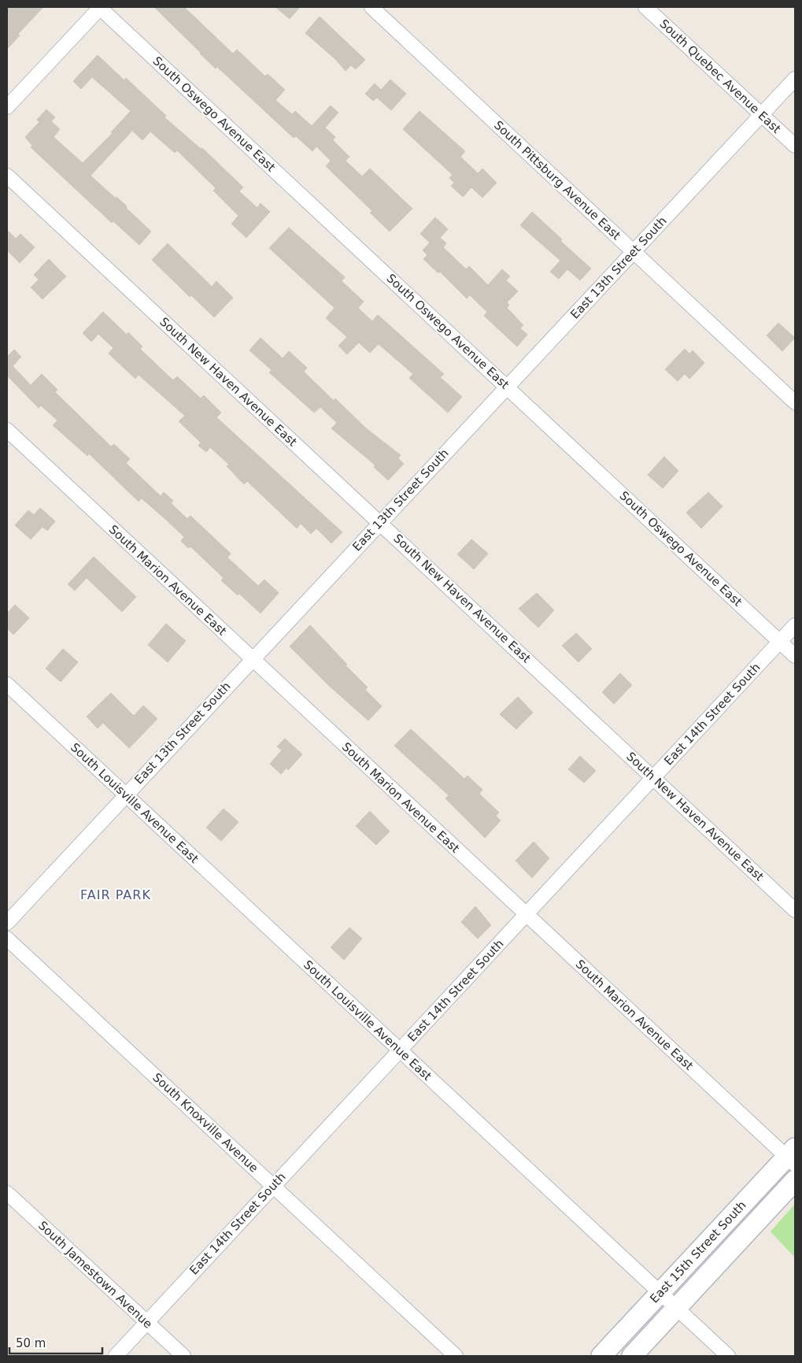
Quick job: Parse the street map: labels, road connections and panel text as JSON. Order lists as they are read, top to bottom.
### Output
{
  "streets": {
    "main road": ["East 15th Street South"],
    "street": [
      "South Quebec Avenue East",
      "South Oswego Avenue East",
      "South Pittsburg Avenue East",
      "East 13th Street South",
      "South New Haven Avenue East",
      "South Marion Avenue East",
      "East 14th Street South",
      "South Louisville Avenue East",
      "South Knoxville Avenue",
      "South Jamestown Avenue"
    ]
  },
  "crossings": [
    ["South Quebec Avenue East", "East 13th Street South"],
    ["South Oswego Avenue East", "East 13th Street South"],
    ["South Oswego Avenue East", "East 14th Street South"],
    ["South Pittsburg Avenue East", "East 13th Street South"],
    ["East 13th Street South", "South New Haven Avenue East"],
    ["East 13th Street South", "South Marion Avenue East"],
    ["East 13th Street South", "South Louisville Avenue East"],
    ["South New Haven Avenue East", "East 14th Street South"],
    ["South Marion Avenue East", "East 14th Street South"],
    ["South Marion Avenue East", "East 15th Street South"],
    ["East 14th Street South", "South Louisville Avenue East"],
    ["East 14th Street South", "South Knoxville Avenue"],
    ["East 14th Street South", "South Jamestown Avenue"],
    ["South Louisville Avenue East", "East 15th Street South"]
  ],
  "districts": ["FAIR PARK"],
  "scale_bar": "50 m"
}
